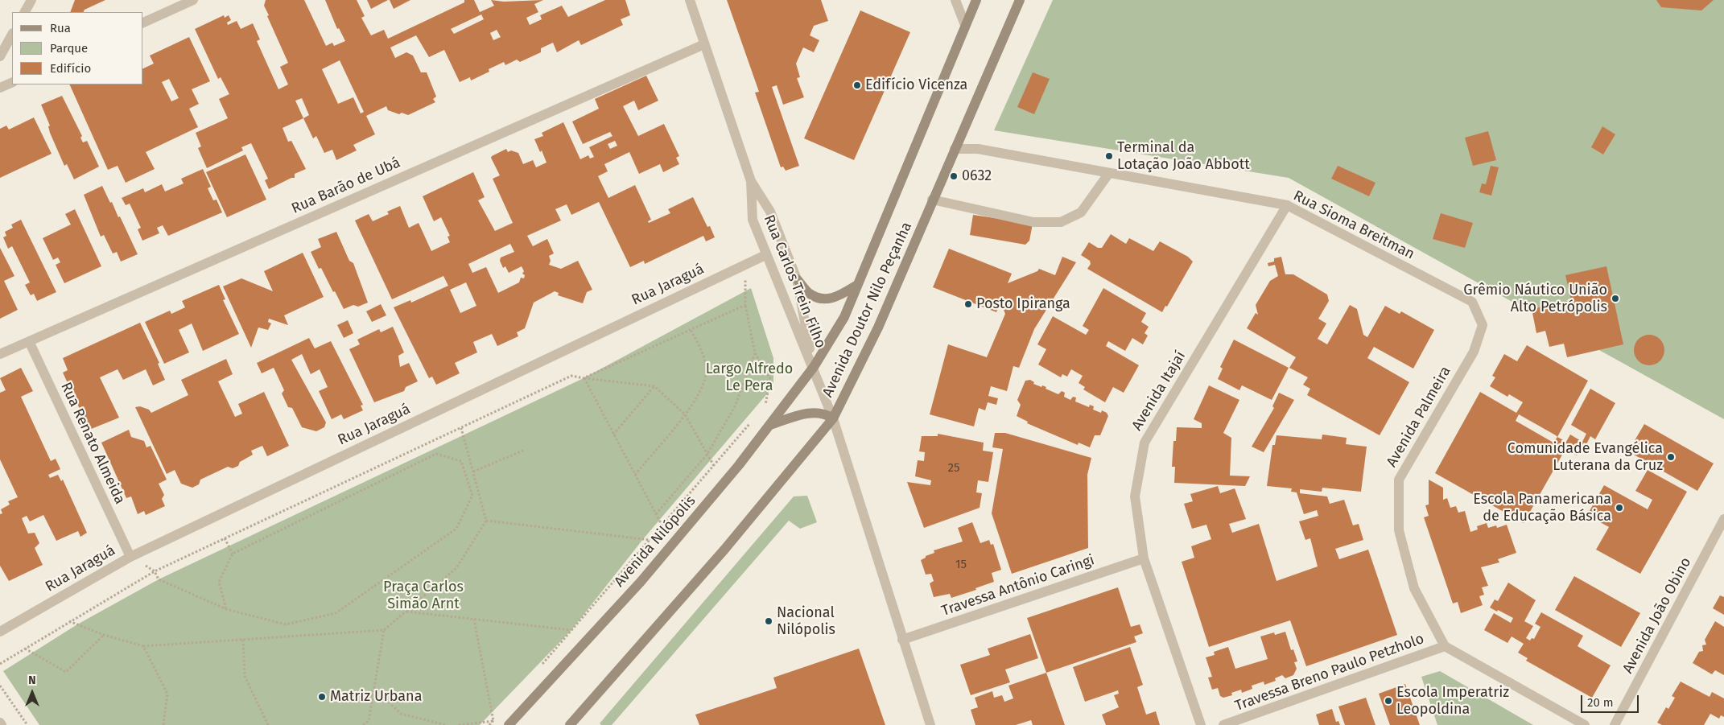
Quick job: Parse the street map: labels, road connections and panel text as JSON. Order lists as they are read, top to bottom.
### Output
{
  "streets": {
    "main road": ["Avenida Doutor Nilo Peçanha", "Avenida Nilópolis"],
    "street": [
      "Rua Barão de Ubá",
      "Rua Sioma Breitman",
      "Rua Carlos Trein Filho",
      "Rua Jaraguá",
      "Avenida Itajaí",
      "Avenida Palmeira",
      "Rua Renato Almeida",
      "Travessa Antônio Caringi",
      "Avenida João Obino",
      "Travessa Breno Paulo Petzholo"
    ]
  },
  "crossings": [
    ["Rua Barão de Ubá", "Rua Carlos Trein Filho"],
    ["Rua Barão de Ubá", "Rua Renato Almeida"],
    ["Rua Sioma Breitman", "Avenida Doutor Nilo Peçanha"],
    ["Rua Sioma Breitman", "Avenida Itajaí"],
    ["Rua Sioma Breitman", "Avenida Palmeira"],
    ["Rua Carlos Trein Filho", "Rua Jaraguá"],
    ["Rua Carlos Trein Filho", "Avenida Doutor Nilo Peçanha"],
    ["Rua Carlos Trein Filho", "Avenida Nilópolis"],
    ["Rua Jaraguá", "Rua Renato Almeida"],
    ["Avenida Doutor Nilo Peçanha", "Avenida Nilópolis"],
    ["Avenida Doutor Nilo Peçanha", "Travessa Antônio Caringi"],
    ["Avenida Itajaí", "Travessa Antônio Caringi"],
    ["Avenida Palmeira", "Travessa Breno Paulo Petzholo"]
  ],
  "parks": ["Largo Alfredo Le Pera", "Praça Carlos Simão Arnt"],
  "places": [
    "Edifício Vicenza",
    "Terminal da Lotação João Abbott",
    "0632",
    "Grêmio Náutico União Alto Petrópolis",
    "Posto Ipiranga",
    "Comunidade Evangélica Luterana da Cruz",
    "Escola Panamericana de Educação Básica",
    "Nacional Nilópolis",
    "Matriz Urbana",
    "Escola Imperatriz Leopoldina"
  ],
  "house_numbers": ["25", "15"],
  "legend": ["Rua", "Parque", "Edifício"],
  "scale_bar": "20 m",
  "north": "top"
}
